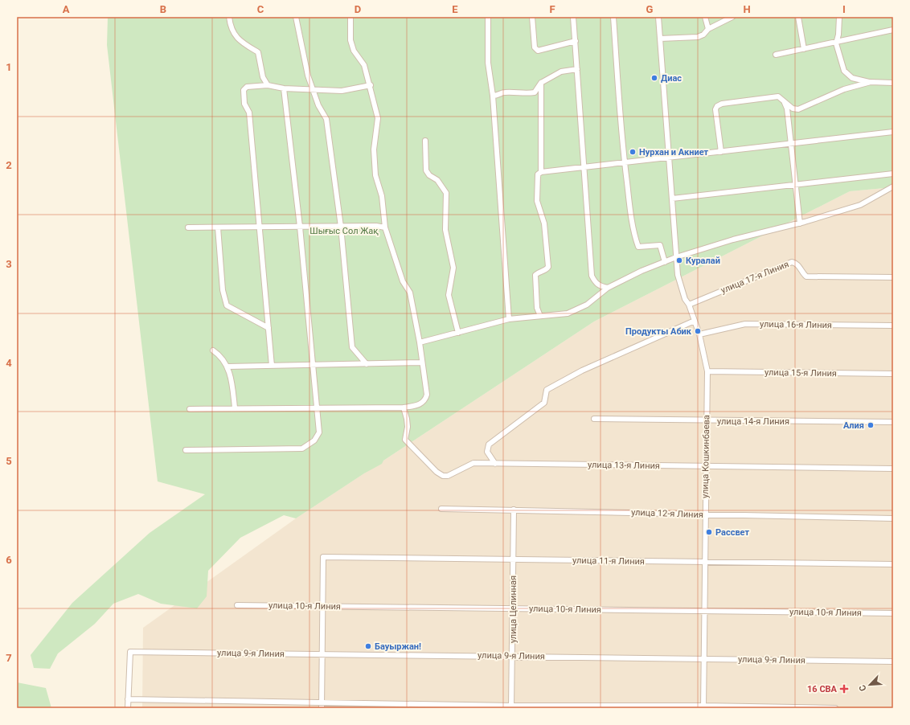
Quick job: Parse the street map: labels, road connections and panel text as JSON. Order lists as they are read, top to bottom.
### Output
{
  "streets": {
    "street": [
      "улица 17-я Линия",
      "улица 16-я Линия",
      "улица 15-я Линия",
      "улица 14-я Линия",
      "улица Кошкинбаева",
      "улица 13-я Линия",
      "улица 12-я Линия",
      "улица 11-я Линия",
      "улица 10-я Линия",
      "улица Целинная",
      "улица 9-я Линия"
    ]
  },
  "crossings": [
    ["улица 17-я Линия", "улица Кошкинбаева"],
    ["улица 16-я Линия", "улица Кошкинбаева"],
    ["улица 15-я Линия", "улица Кошкинбаева"],
    ["улица 14-я Линия", "улица Кошкинбаева"],
    ["улица Кошкинбаева", "улица 13-я Линия"],
    ["улица Кошкинбаева", "улица 12-я Линия"],
    ["улица Кошкинбаева", "улица 11-я Линия"],
    ["улица Кошкинбаева", "улица 10-я Линия"],
    ["улица Кошкинбаева", "улица 9-я Линия"],
    ["улица 12-я Линия", "улица Целинная"],
    ["улица 11-я Линия", "улица 10-я Линия"],
    ["улица 11-я Линия", "улица Целинная"],
    ["улица 10-я Линия", "улица Целинная"],
    ["улица Целинная", "улица 9-я Линия"]
  ],
  "parks": ["Шығыс Сол Жақ"],
  "places": {
    "other": [
      "Диас",
      "Нурхан и Акниет",
      "Куралай",
      "Продукты Абик",
      "Алия",
      "Рассвет",
      "Бауыржан!"
    ],
    "health": ["16 СВА"]
  },
  "north": "bottom left",
  "grid": {
    "columns": [
      "A",
      "B",
      "C",
      "D",
      "E",
      "F",
      "G",
      "H",
      "I"
    ],
    "rows": [
      "1",
      "2",
      "3",
      "4",
      "5",
      "6",
      "7"
    ]
  }
}
